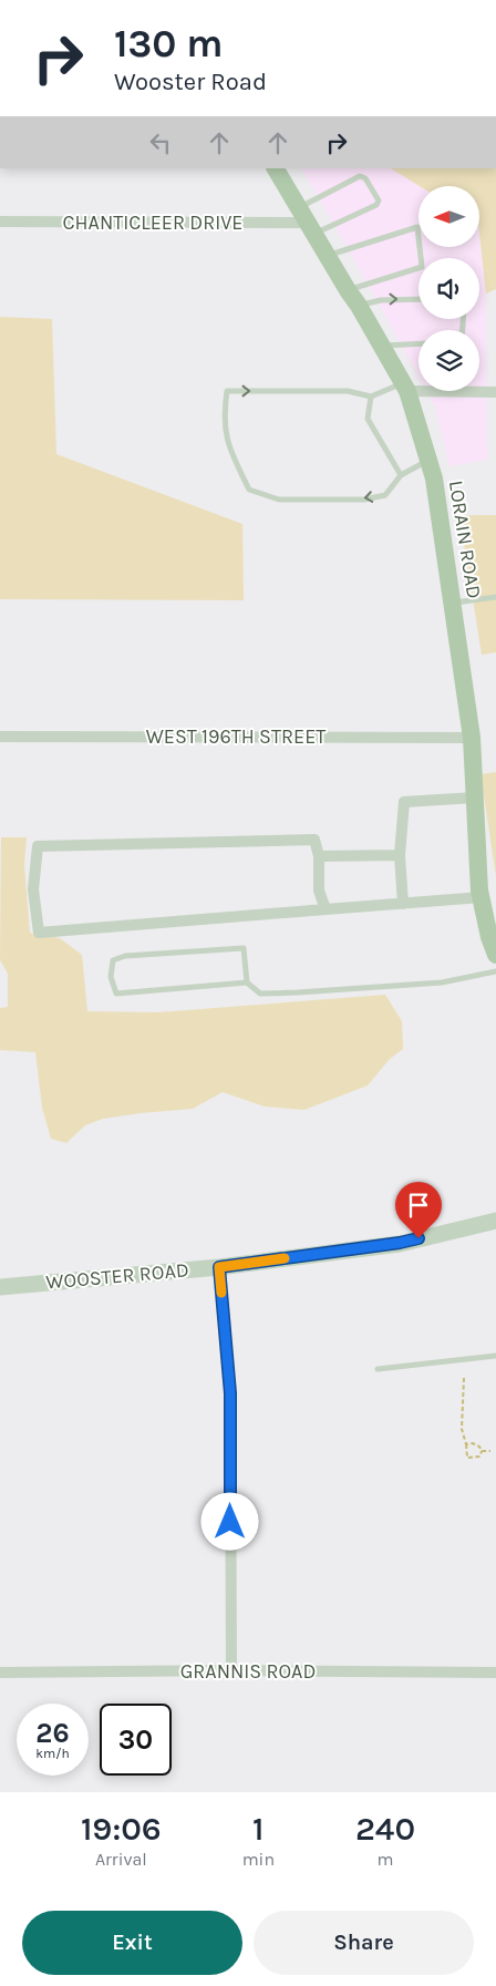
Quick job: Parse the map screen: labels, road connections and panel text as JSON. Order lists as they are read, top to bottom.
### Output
{
  "streets": {
    "main road": ["LORAIN ROAD", "WOOSTER ROAD"],
    "street": ["CHANTICLEER DRIVE", "WEST 196TH STREET", "GRANNIS ROAD"]
  },
  "crossings": [
    ["CHANTICLEER DRIVE", "LORAIN ROAD"],
    ["LORAIN ROAD", "WEST 196TH STREET"]
  ],
  "north": "left",
  "page": {
    "turn": ["130 m", "Wooster Road"],
    "speed": "26 km/h",
    "limit": "30",
    "eta": [
      "19:06",
      "Arrival",
      "1",
      "min",
      "240",
      "m"
    ],
    "buttons": ["Exit", "Share"]
  }
}
